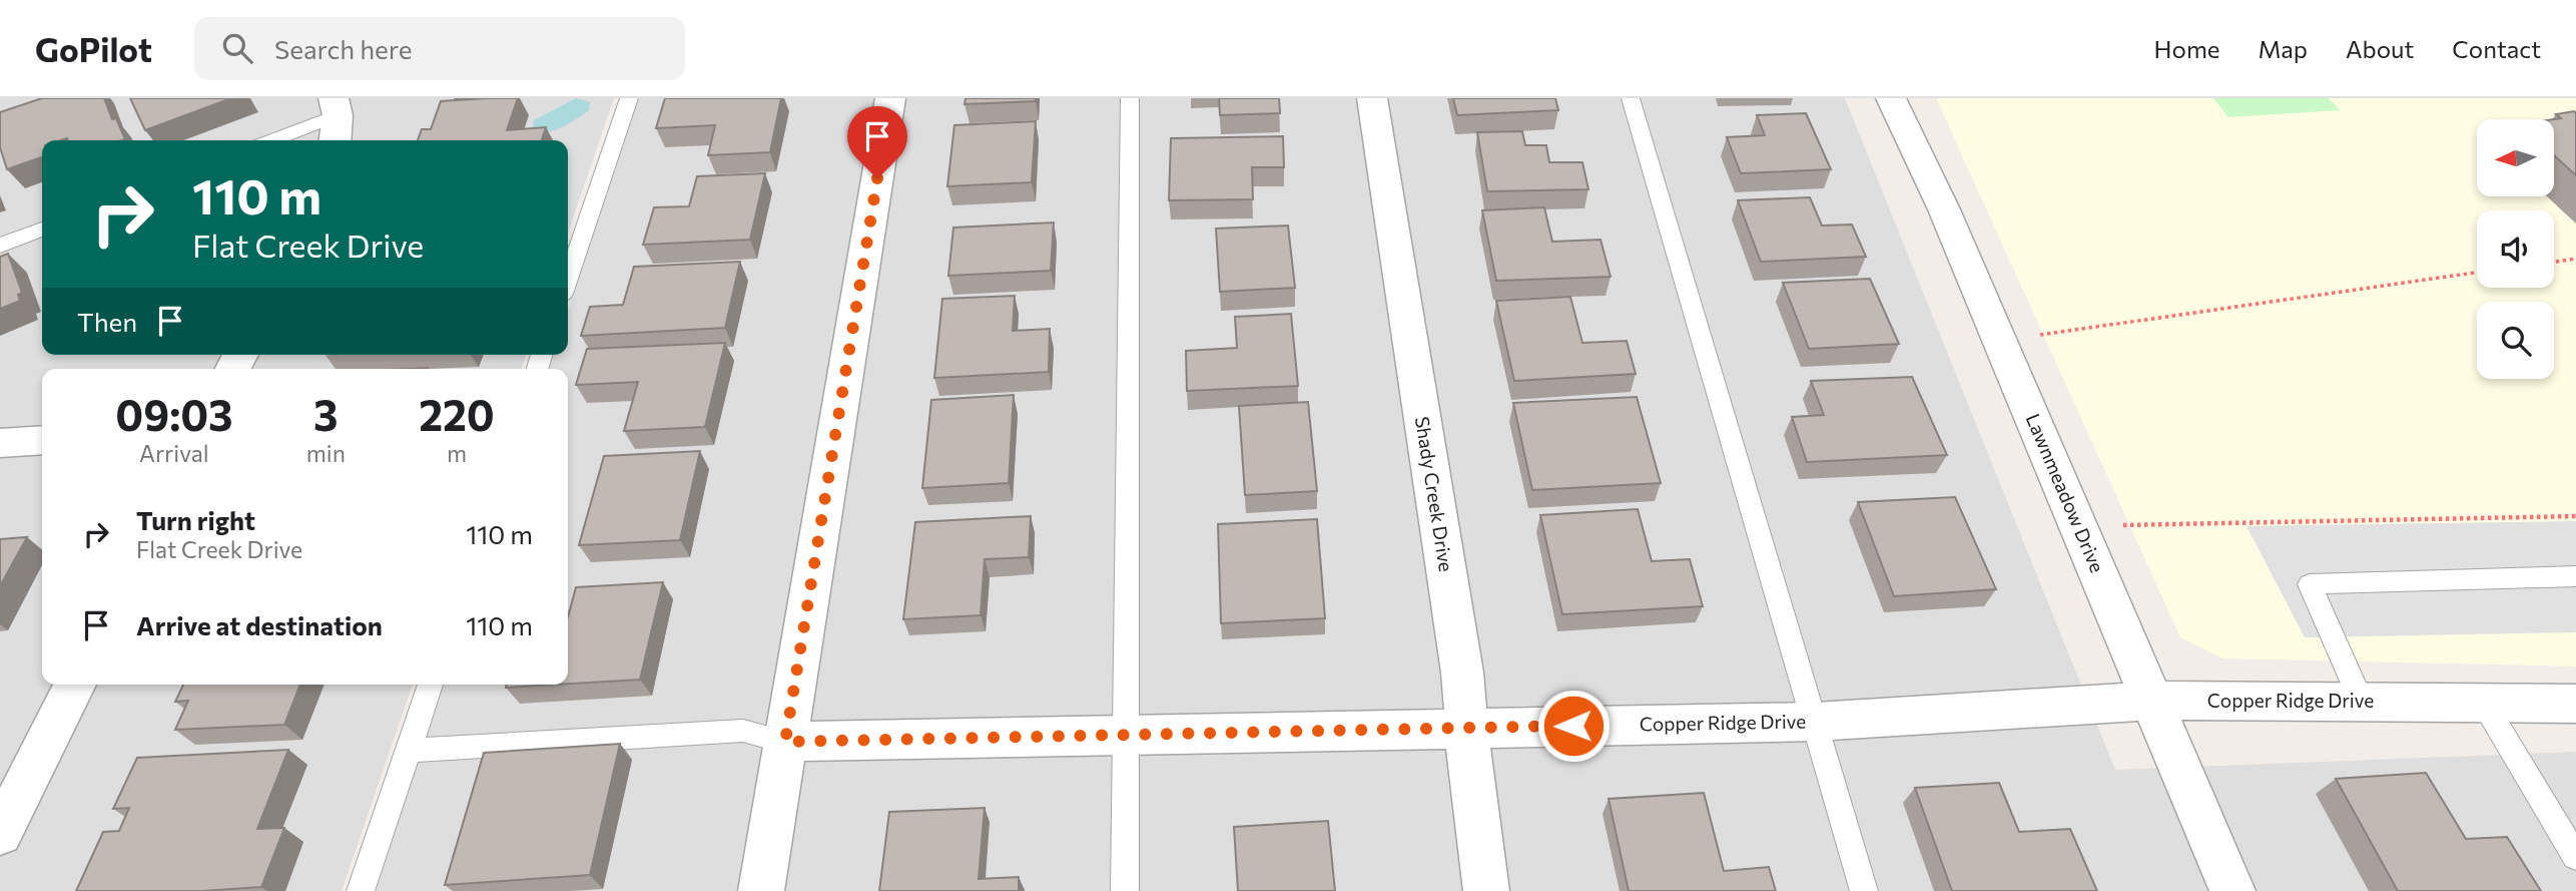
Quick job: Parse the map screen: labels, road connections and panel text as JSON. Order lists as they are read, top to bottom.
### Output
{
  "streets": {
    "street": ["Lawnmeadow Drive", "Shady Creek Drive", "Copper Ridge Drive"]
  },
  "crossings": [
    ["Lawnmeadow Drive", "Copper Ridge Drive"],
    ["Shady Creek Drive", "Copper Ridge Drive"]
  ],
  "north": "left",
  "page": {
    "header": "GoPilot",
    "search": "Search here",
    "nav": [
      "Home",
      "Map",
      "About",
      "Contact"
    ],
    "turn": ["110 m", "Flat Creek Drive"],
    "then": "Then",
    "eta": [
      "09:03",
      "Arrival",
      "3",
      "min",
      "220",
      "m"
    ],
    "list": [
      {
        "name": "Turn right",
        "note": "Flat Creek Drive",
        "value": "110 m"
      },
      {
        "name": "Arrive at destination",
        "value": "110 m"
      }
    ]
  }
}
